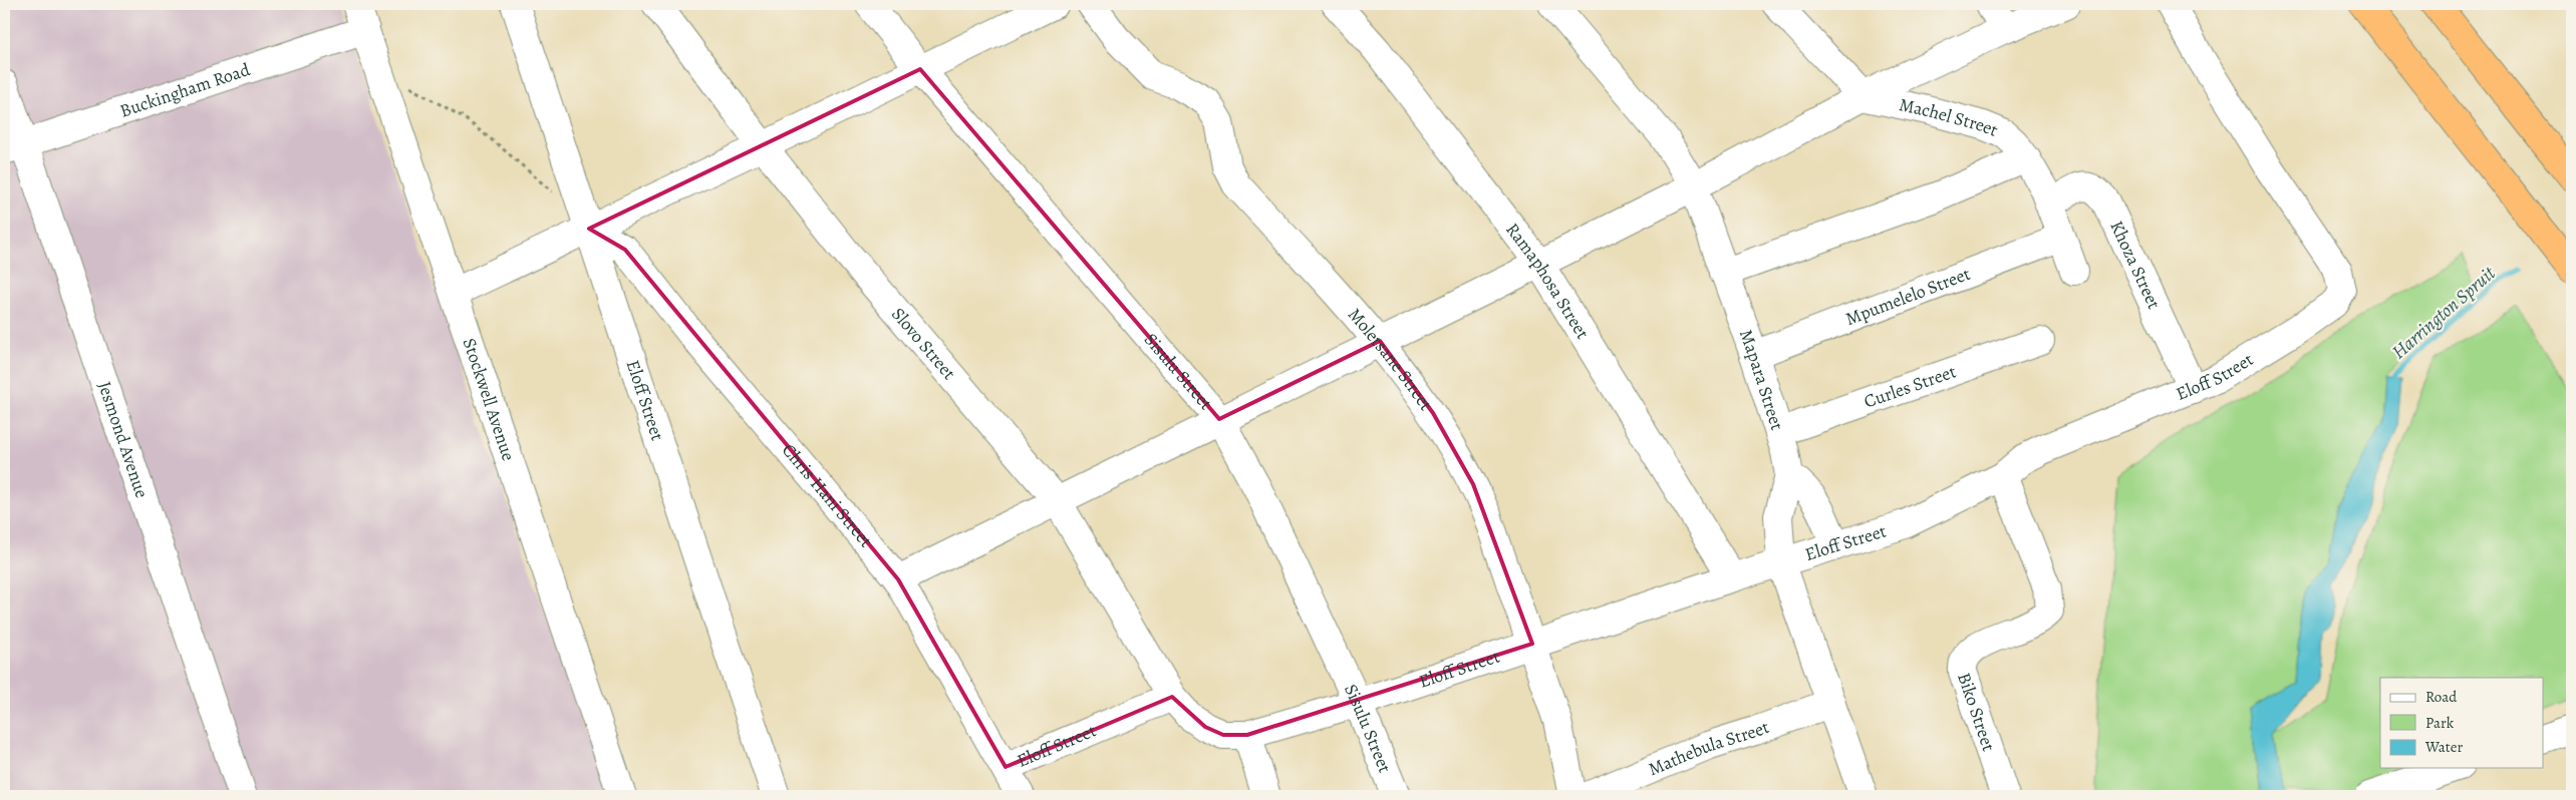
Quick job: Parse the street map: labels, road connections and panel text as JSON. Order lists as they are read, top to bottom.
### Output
{
  "streets": {
    "street": [
      "Buckingham Road",
      "Machel Street",
      "Khoza Street",
      "Ramaphosa Street",
      "Mpumelelo Street",
      "Slovo Street",
      "Moletsane Street",
      "Sisulu Street",
      "Eloff Street",
      "Mapara Street",
      "Curles Street",
      "Stockwell Avenue",
      "Jesmond Avenue",
      "Chris Hani Street",
      "Biko Street",
      "Mathebula Street"
    ]
  },
  "crossings": [
    ["Buckingham Road", "Stockwell Avenue"],
    ["Buckingham Road", "Jesmond Avenue"],
    ["Machel Street", "Khoza Street"],
    ["Machel Street", "Mpumelelo Street"],
    ["Khoza Street", "Eloff Street"],
    ["Ramaphosa Street", "Eloff Street"],
    ["Mpumelelo Street", "Mapara Street"],
    ["Slovo Street", "Eloff Street"],
    ["Moletsane Street", "Eloff Street"],
    ["Sisulu Street", "Eloff Street"],
    ["Eloff Street", "Chris Hani Street"],
    ["Eloff Street", "Biko Street"],
    ["Mapara Street", "Curles Street"]
  ],
  "water": ["Harrington Spruit"],
  "legend": ["Road", "Park", "Water"]
}
